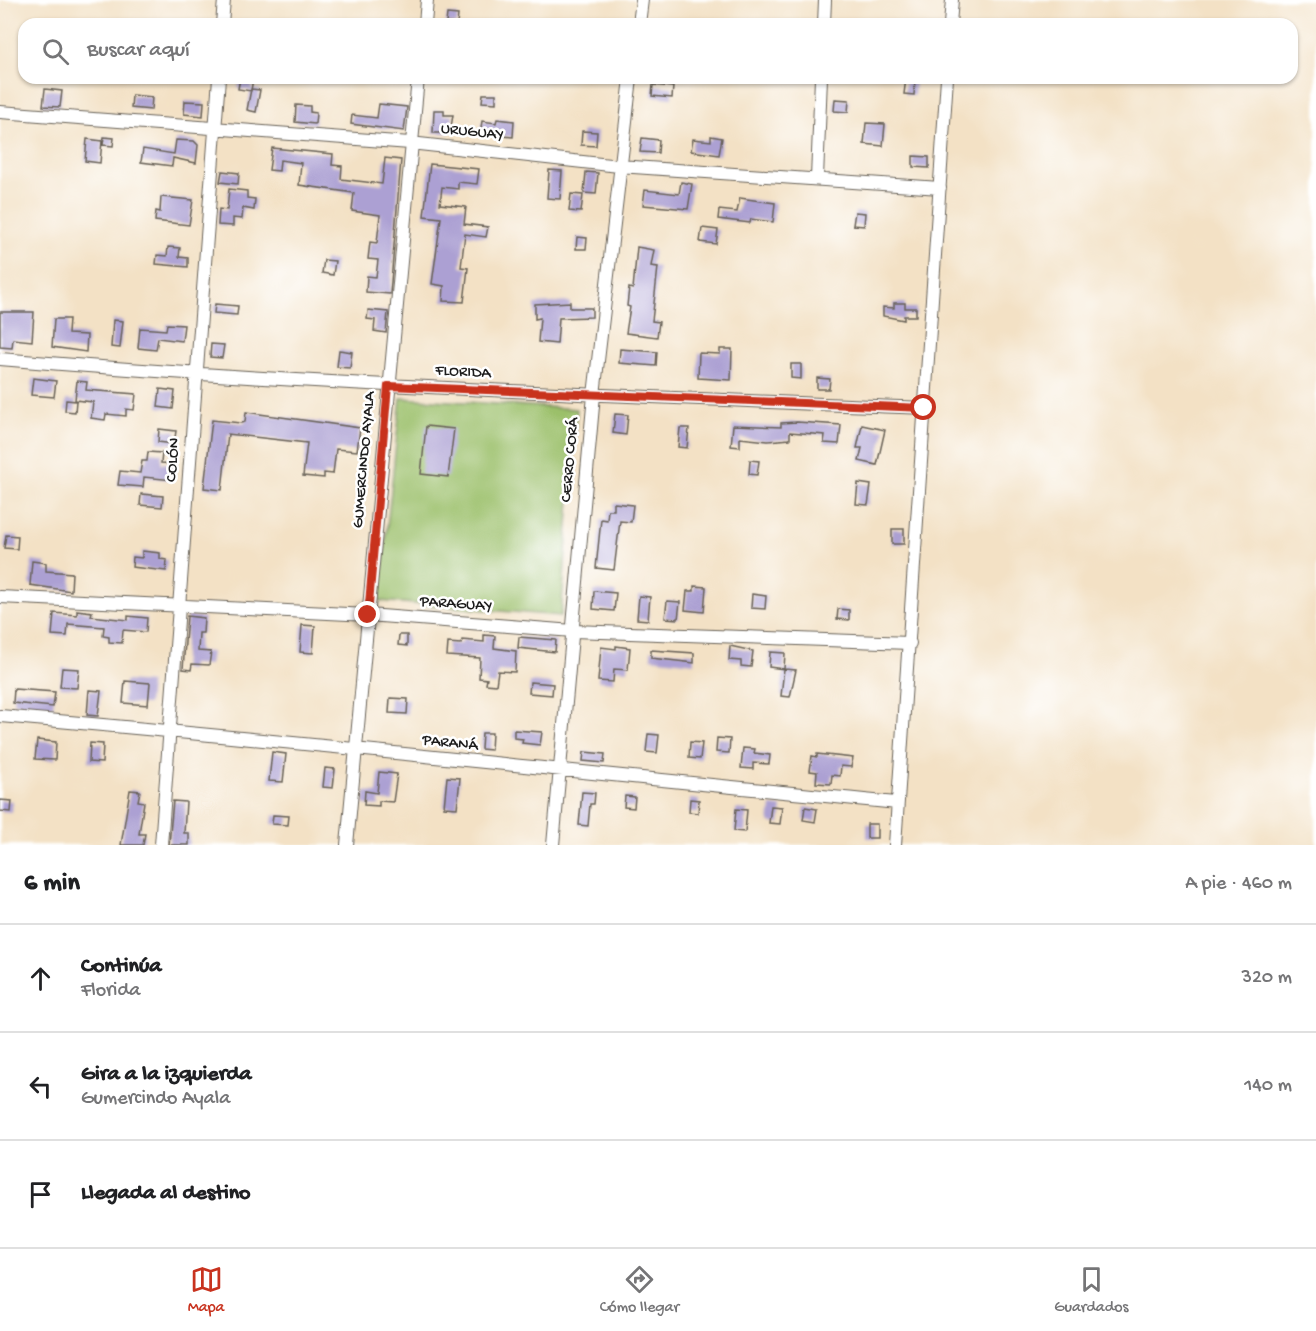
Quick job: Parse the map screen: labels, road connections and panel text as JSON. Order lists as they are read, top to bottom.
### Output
{
  "streets": {
    "street": [
      "URUGUAY",
      "FLORIDA",
      "COLÓN",
      "GUMERCINDO AYALA",
      "CERRO CORÁ",
      "PARAGUAY",
      "PARANÁ"
    ]
  },
  "crossings": [
    ["URUGUAY", "COLÓN"],
    ["URUGUAY", "GUMERCINDO AYALA"],
    ["URUGUAY", "CERRO CORÁ"],
    ["FLORIDA", "COLÓN"],
    ["FLORIDA", "GUMERCINDO AYALA"],
    ["FLORIDA", "CERRO CORÁ"],
    ["COLÓN", "PARAGUAY"],
    ["COLÓN", "PARANÁ"],
    ["GUMERCINDO AYALA", "PARAGUAY"],
    ["GUMERCINDO AYALA", "PARANÁ"],
    ["CERRO CORÁ", "PARAGUAY"],
    ["CERRO CORÁ", "PARANÁ"]
  ],
  "page": {
    "search": "Buscar aquí",
    "heading": ["6 min", "A pie · 460 m"],
    "list": [
      ["Continúa", "Florida", "320 m"],
      ["Gira a la izquierda", "Gumercindo Ayala", "140 m"],
      "Llegada al destino"
    ],
    "nav": ["Mapa", "Cómo llegar", "Guardados"]
  }
}
